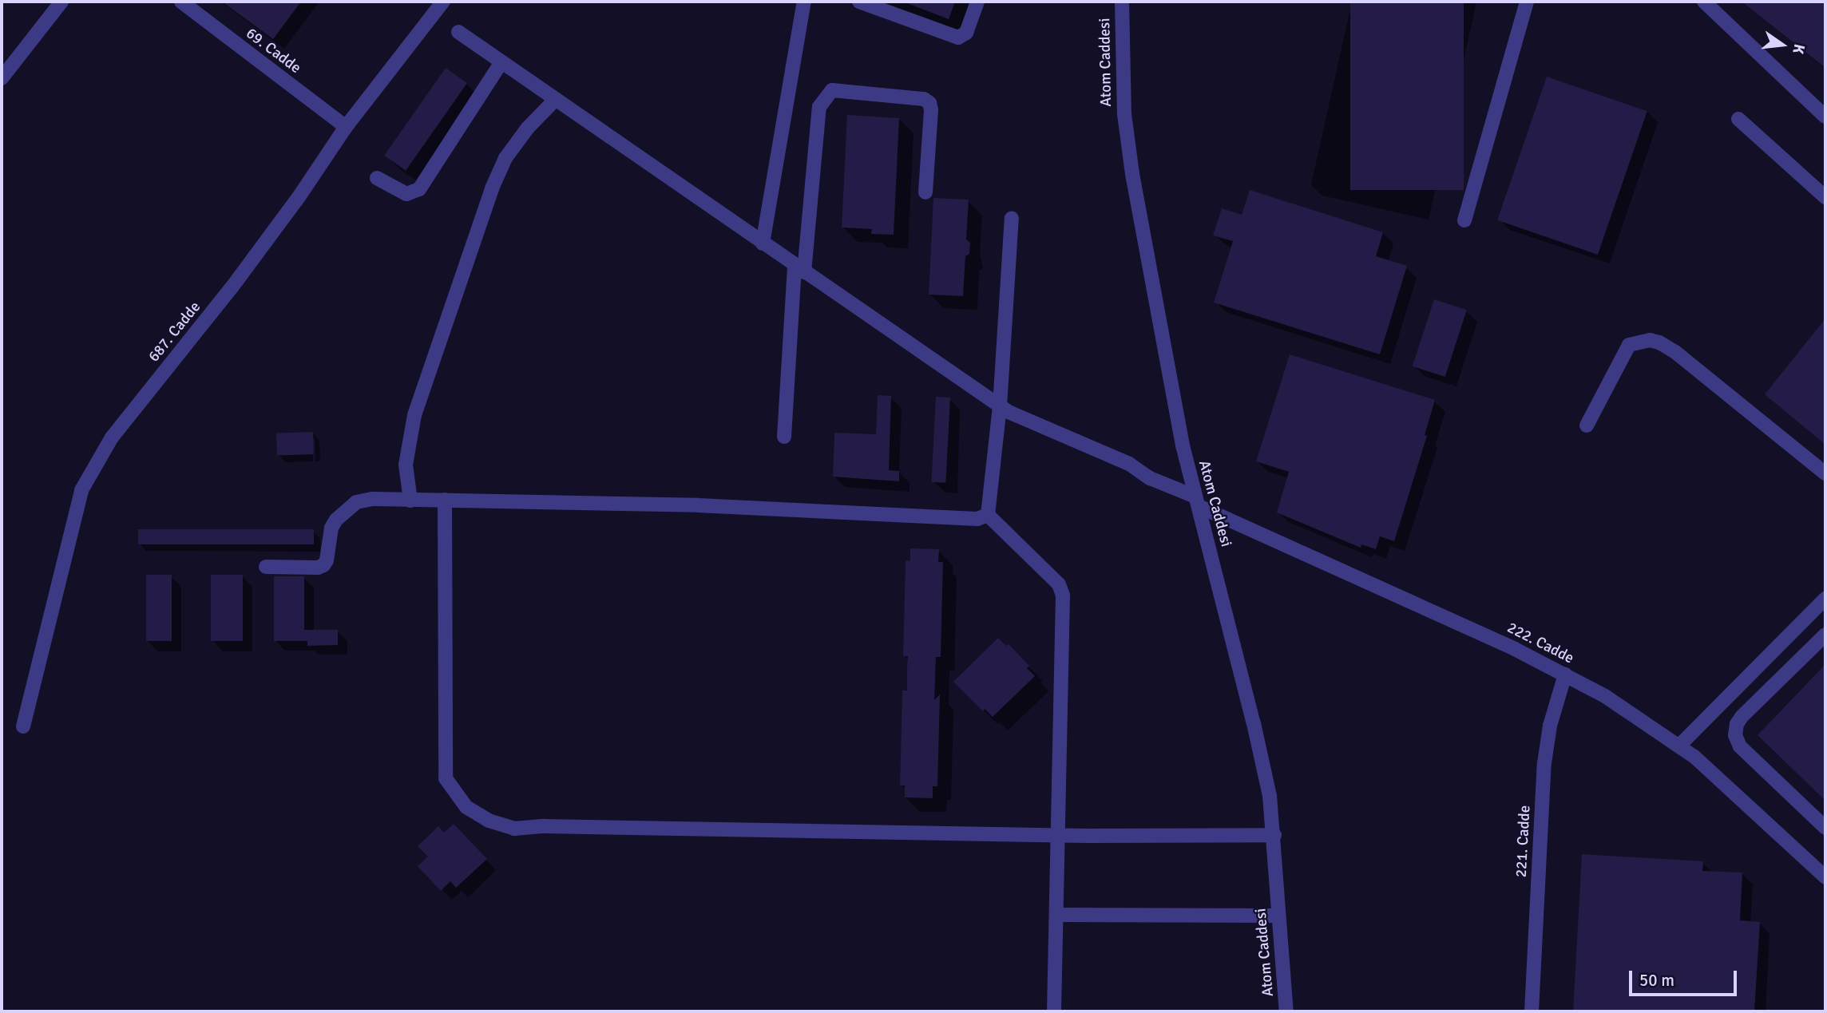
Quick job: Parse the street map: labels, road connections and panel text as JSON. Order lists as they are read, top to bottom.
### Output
{
  "streets": {
    "street": [
      "69. Cadde",
      "Atom Caddesi",
      "687. Cadde",
      "222. Cadde",
      "221. Cadde"
    ]
  },
  "crossings": [
    ["69. Cadde", "687. Cadde"],
    ["Atom Caddesi", "222. Cadde"],
    ["222. Cadde", "221. Cadde"]
  ],
  "scale_bar": "50 m",
  "north": "right"
}
